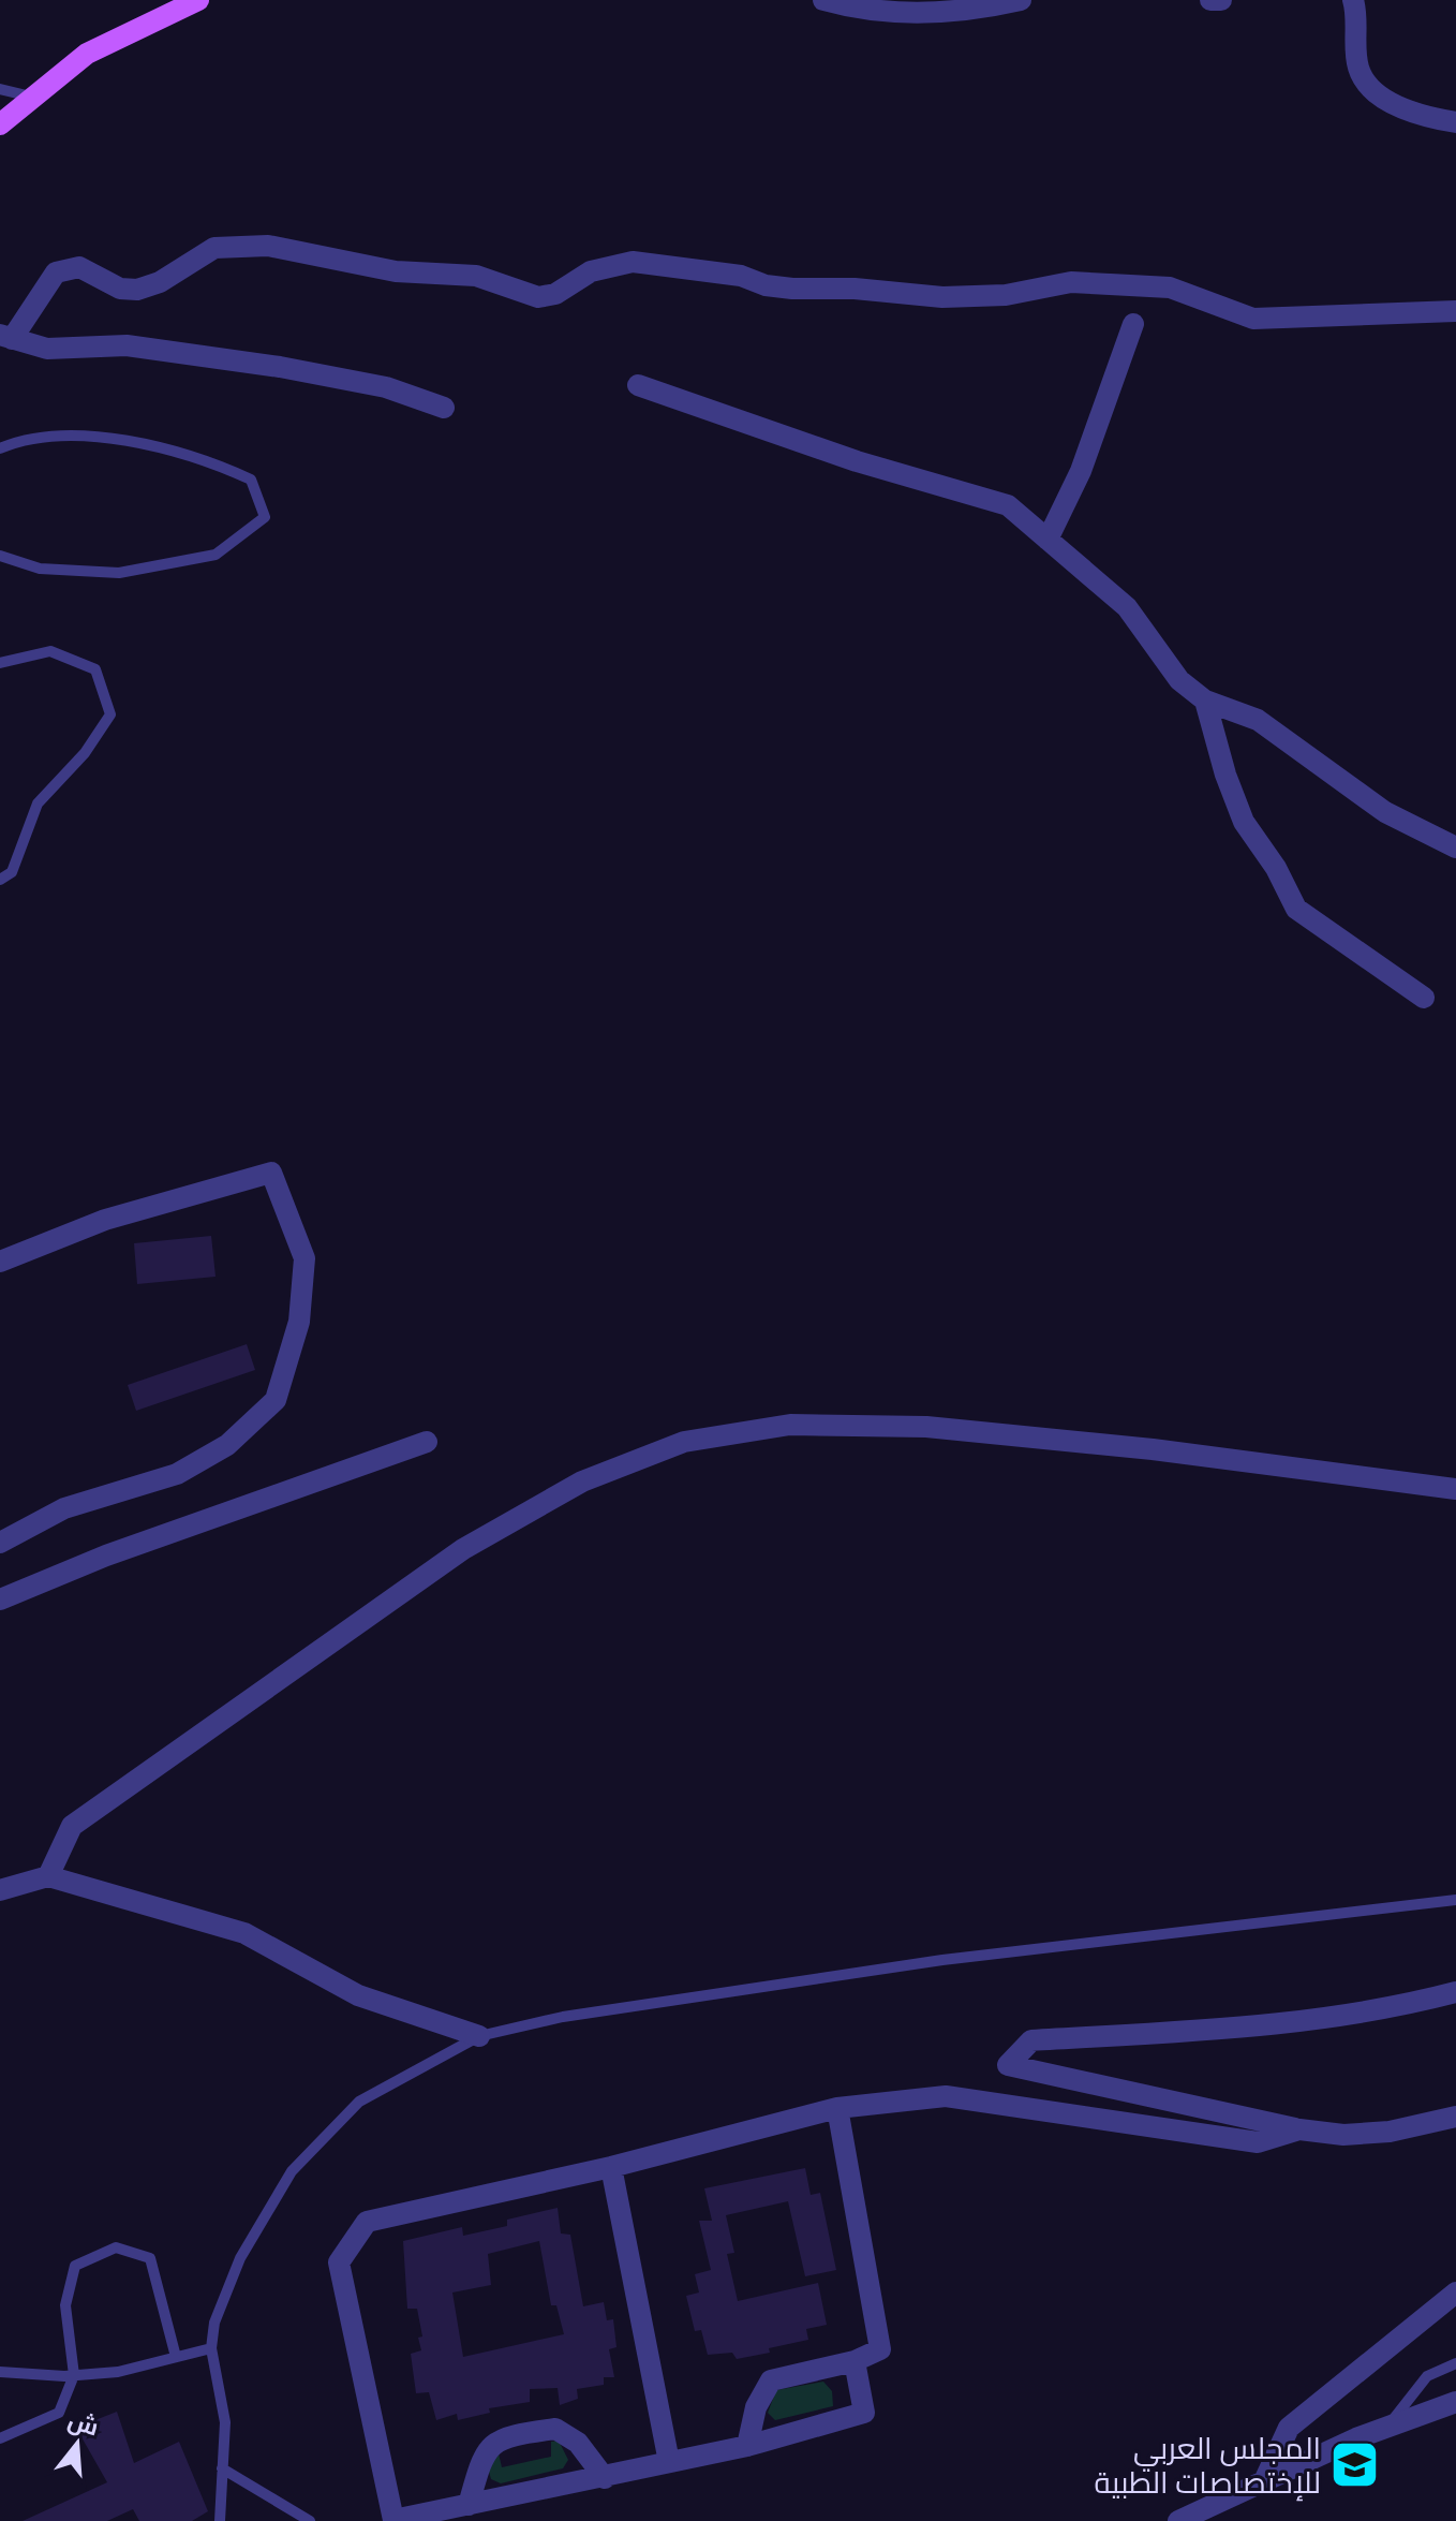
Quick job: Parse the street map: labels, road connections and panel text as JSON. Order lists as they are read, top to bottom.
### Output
{
  "places": {
    "school or university": ["المجلس العربي للإختصاصات الطبية"]
  },
  "north": "top"
}
